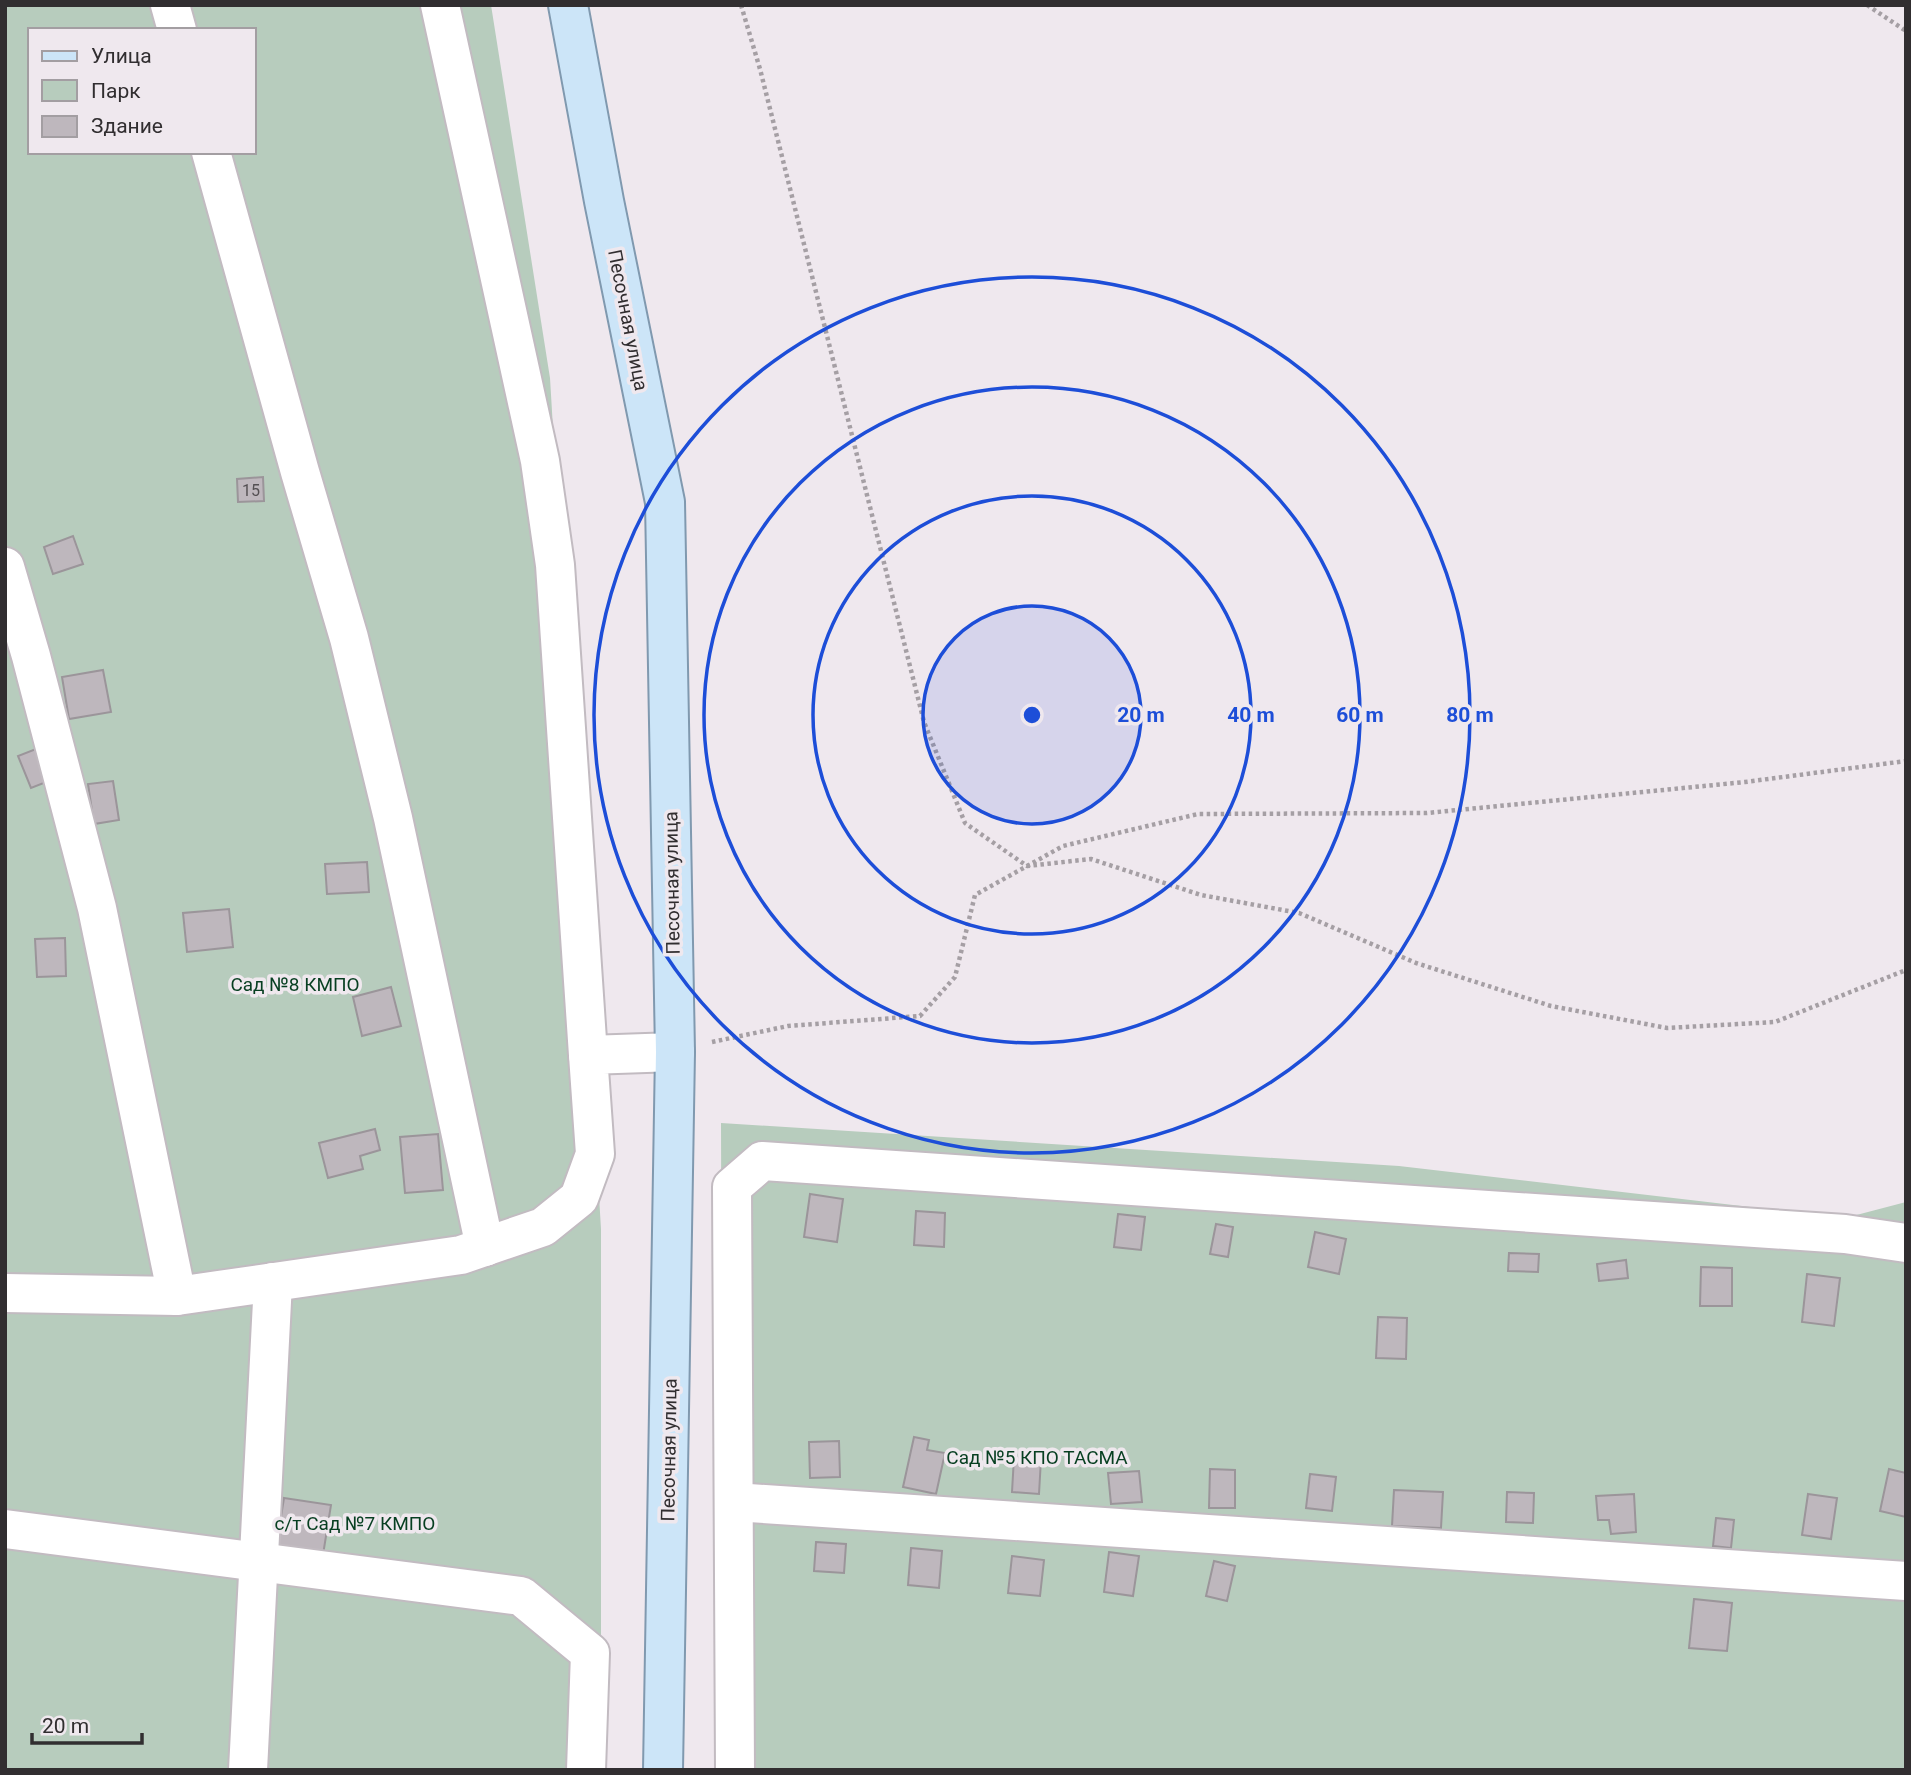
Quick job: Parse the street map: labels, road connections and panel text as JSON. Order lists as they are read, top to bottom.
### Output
{
  "streets": {
    "main road": ["Песочная улица"]
  },
  "parks": ["Сад №8 КМПО", "Сад №5 КПО ТАСМА", "с/т Сад №7 КМПО"],
  "house_numbers": ["15"],
  "legend": ["Улица", "Парк", "Здание"],
  "scale_bar": "20 m",
  "rings": [
    "20 m",
    "40 m",
    "60 m",
    "80 m"
  ]
}
